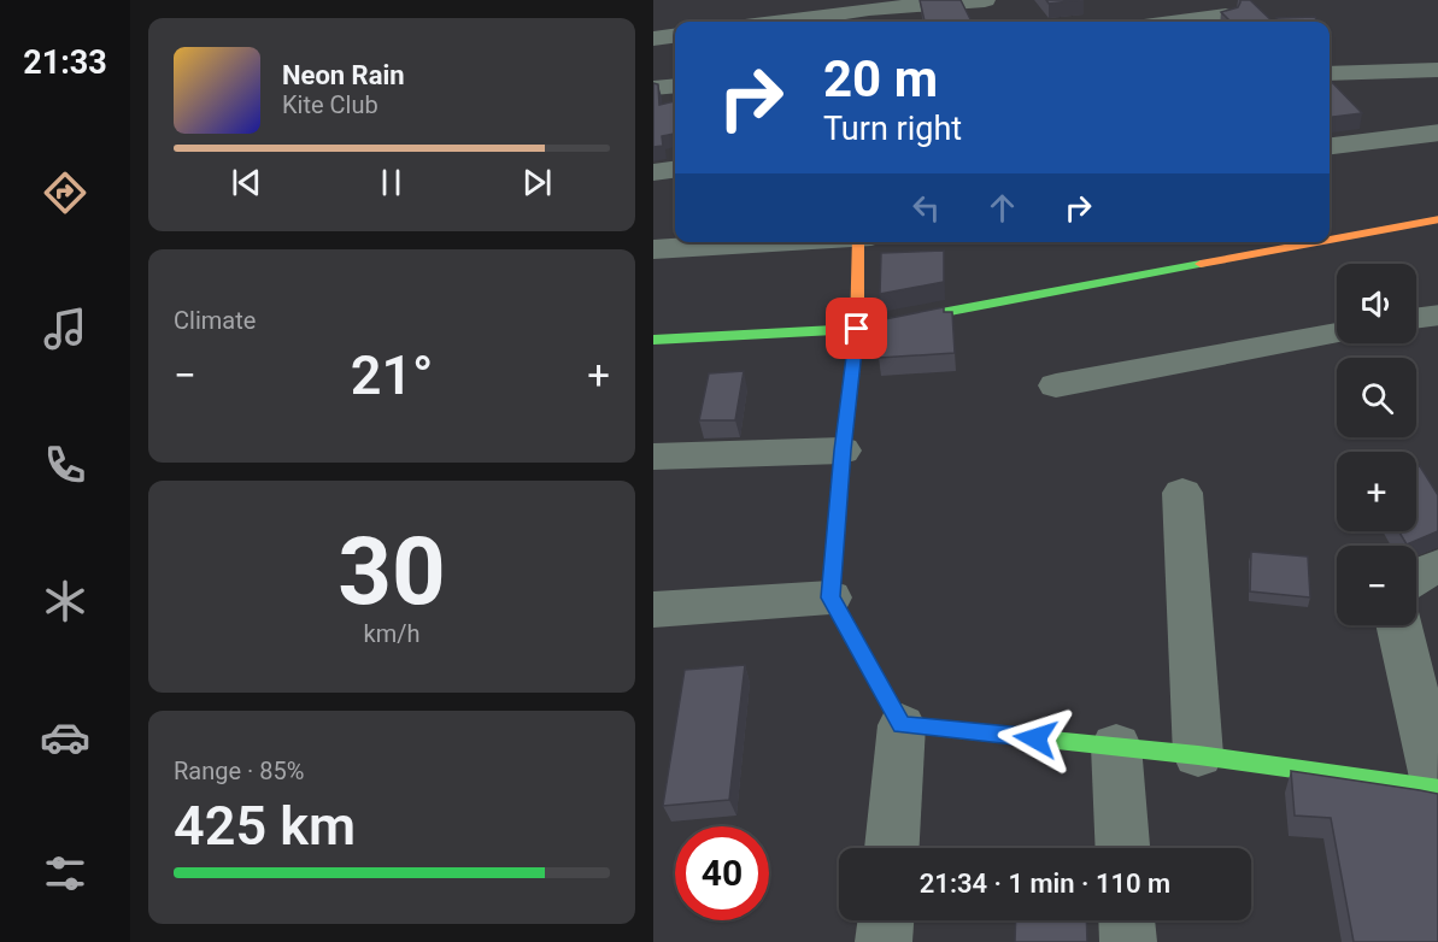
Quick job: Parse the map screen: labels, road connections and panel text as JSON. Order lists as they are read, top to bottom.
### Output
{
  "page": {
    "tabs": "21:33",
    "turn": ["20 m", "Turn right"],
    "song": ["Neon Rain", "Kite Club"],
    "tile": [
      "Climate",
      ["30", "km/h"],
      ["Range · 85%", "425 km"]
    ],
    "map_buttons": ["+", "−"],
    "heat": ["−", "21°", "+"],
    "limit": "40",
    "trip": "21:34 · 1 min · 110 m"
  }
}
